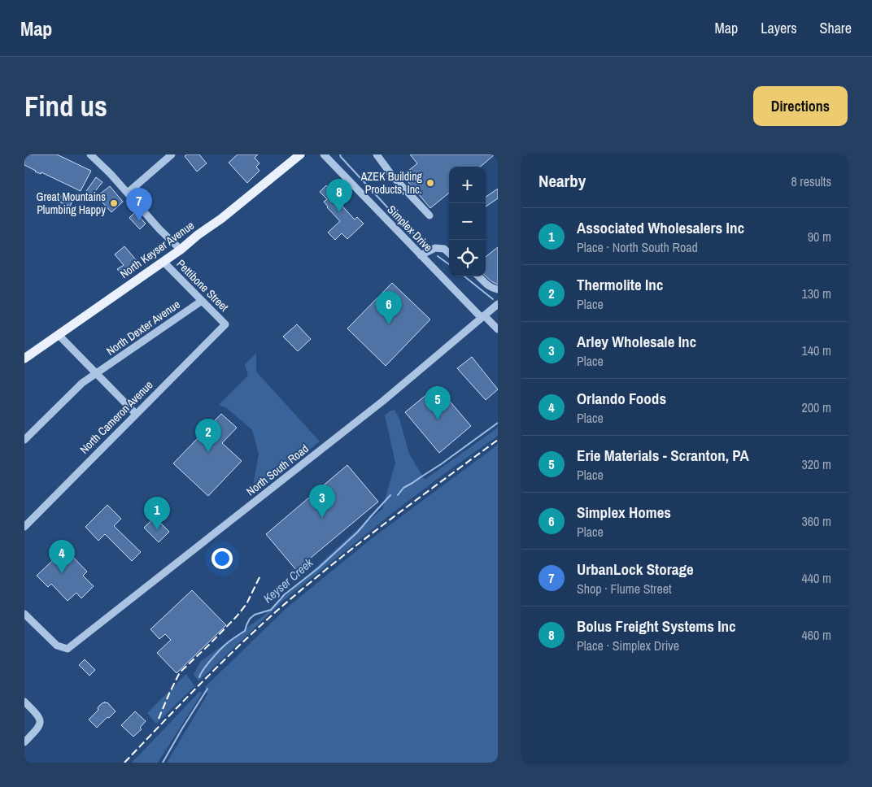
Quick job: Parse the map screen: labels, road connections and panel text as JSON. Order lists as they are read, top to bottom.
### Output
{
  "streets": {
    "main road": ["North Keyser Avenue"],
    "street": [
      "Simplex Drive",
      "Pettibone Street",
      "North Dexter Avenue",
      "North Cameron Avenue",
      "North South Road"
    ]
  },
  "crossings": [
    ["Simplex Drive", "North South Road"],
    ["North Keyser Avenue", "Pettibone Street"],
    ["Pettibone Street", "North Dexter Avenue"],
    ["Pettibone Street", "North Cameron Avenue"]
  ],
  "water": ["Keyser Creek"],
  "places": ["AZEK Building Products, Inc.", "Great Mountains Plumbing Happy"],
  "page": {
    "header": "Map",
    "nav": ["Map", "Layers", "Share"],
    "buttons": "Directions",
    "title": "Find us",
    "heading": ["Nearby", "8 results"],
    "map_buttons": ["+", "−"],
    "pins": [
      "8",
      "7",
      "6",
      "5",
      "2",
      "3",
      "1",
      "4"
    ],
    "list": [
      {
        "mark": "1",
        "name": "Associated Wholesalers Inc",
        "note": "Place · North South Road",
        "value": "90 m"
      },
      {
        "mark": "2",
        "name": "Thermolite Inc",
        "note": "Place",
        "value": "130 m"
      },
      {
        "mark": "3",
        "name": "Arley Wholesale Inc",
        "note": "Place",
        "value": "140 m"
      },
      {
        "mark": "4",
        "name": "Orlando Foods",
        "note": "Place",
        "value": "200 m"
      },
      {
        "mark": "5",
        "name": "Erie Materials - Scranton, PA",
        "note": "Place",
        "value": "320 m"
      },
      {
        "mark": "6",
        "name": "Simplex Homes",
        "note": "Place",
        "value": "360 m"
      },
      {
        "mark": "7",
        "name": "UrbanLock Storage",
        "note": "Shop · Flume Street",
        "value": "440 m"
      },
      {
        "mark": "8",
        "name": "Bolus Freight Systems Inc",
        "note": "Place · Simplex Drive",
        "value": "460 m"
      }
    ]
  }
}
